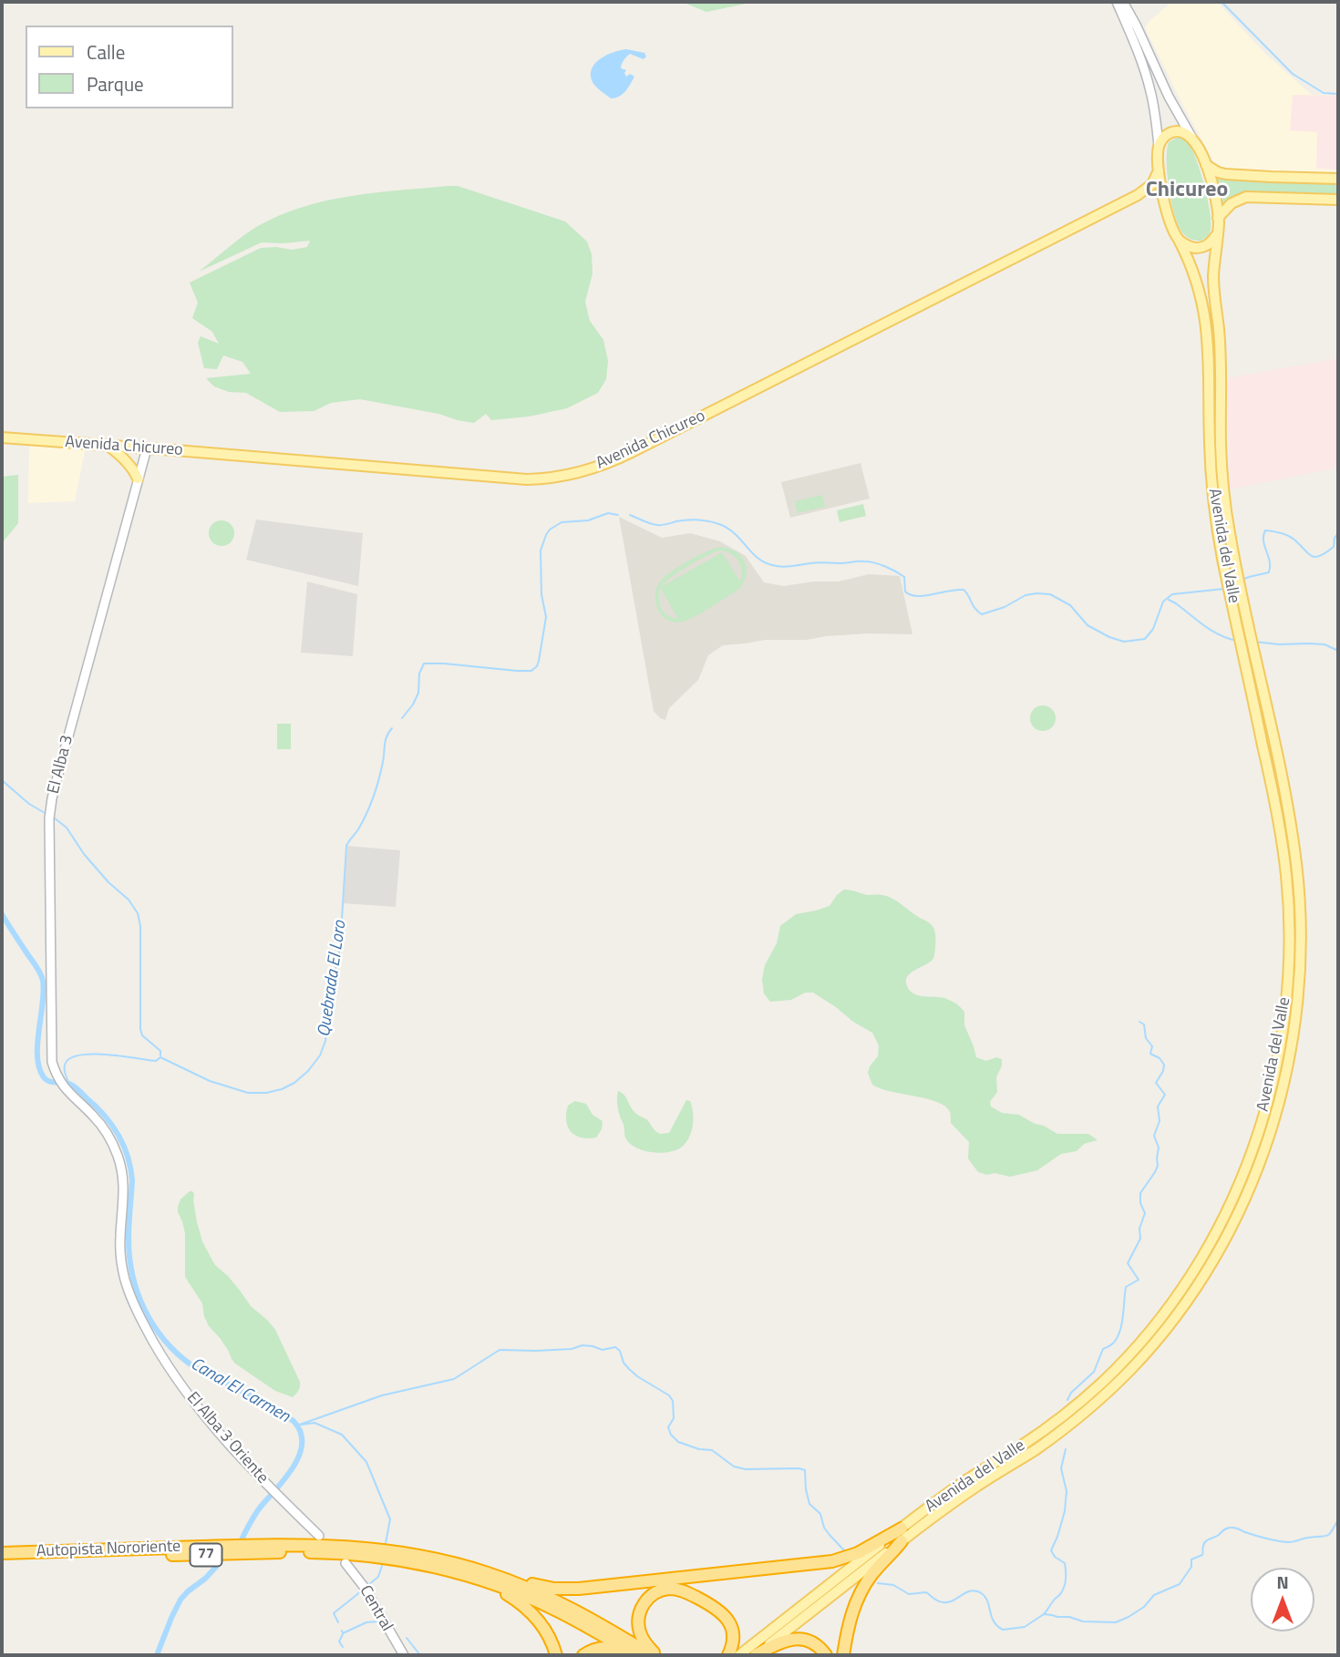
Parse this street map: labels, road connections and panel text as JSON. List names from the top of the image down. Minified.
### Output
{"streets":{"highway":["Autopista Nororiente","77"],"main road":["Avenida Chicureo","Avenida del Valle"],"street":["El Alba 3","El Alba 3 Oriente","Central"]},"crossings":[["Avenida Chicureo","Avenida del Valle"],["El Alba 3","El Alba 3 Oriente"]],"districts":["Chicureo"],"water":["Quebrada El Loro","Canal El Carmen"],"legend":["Calle","Parque"],"north":"top"}
